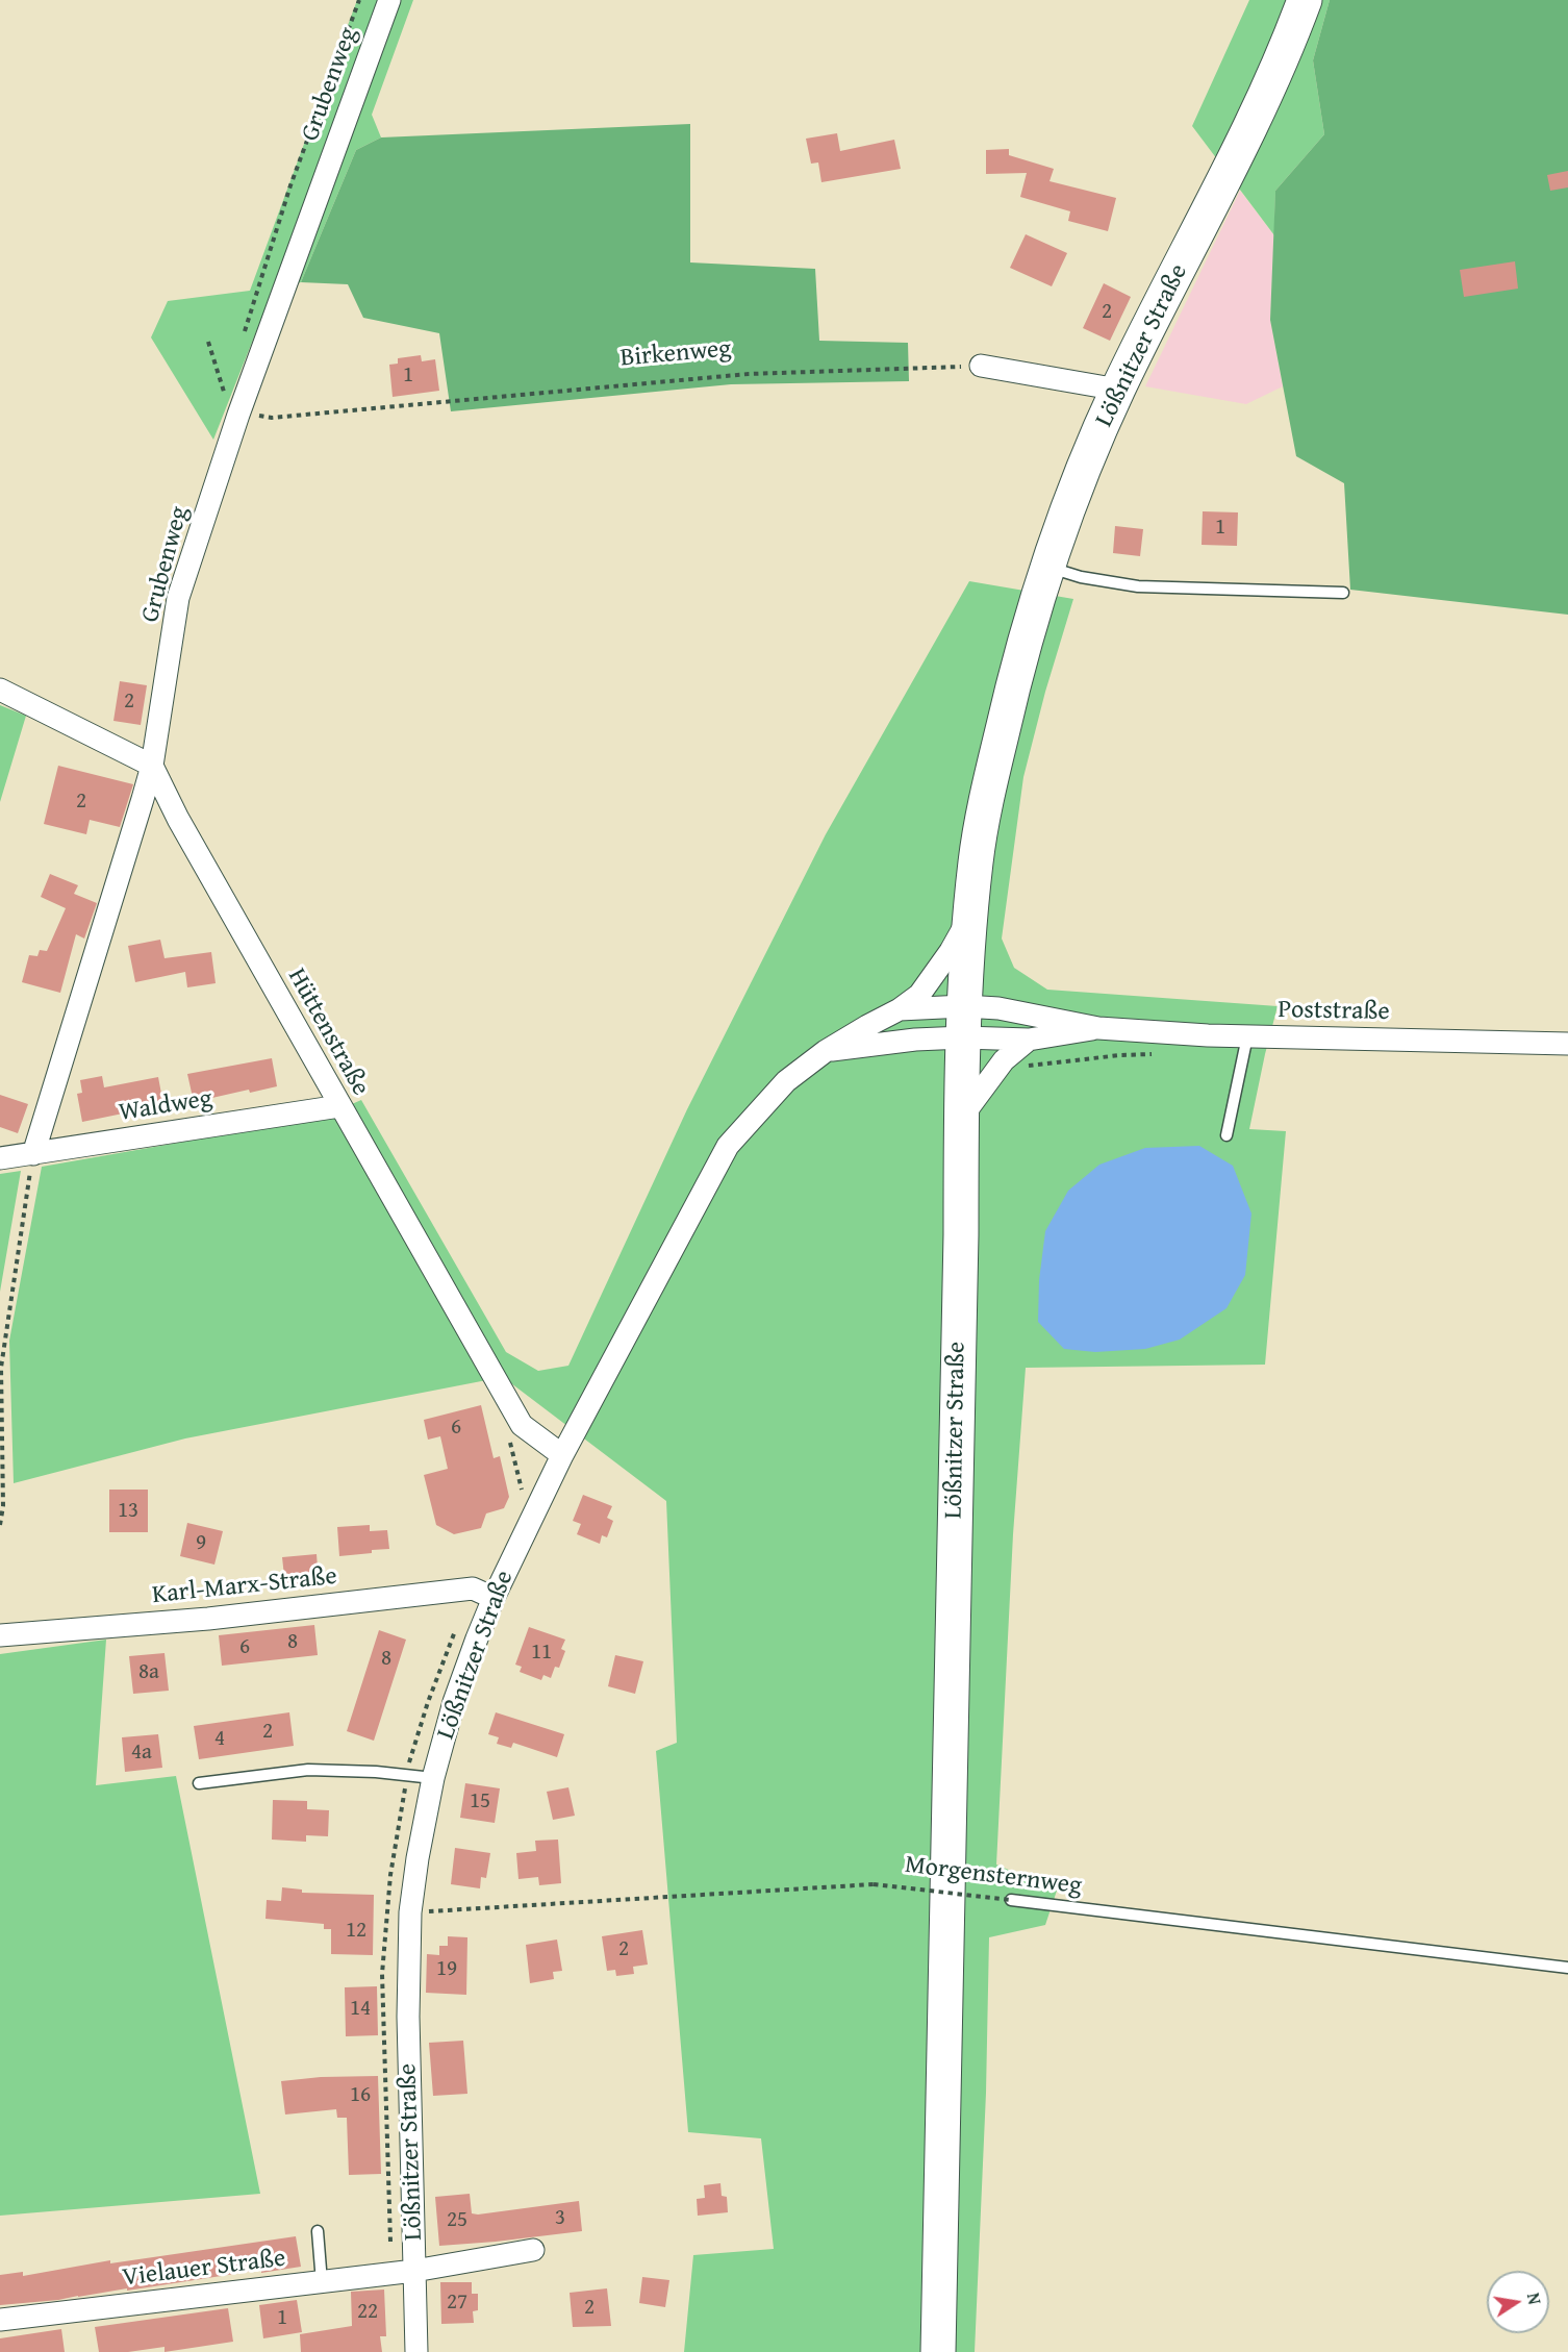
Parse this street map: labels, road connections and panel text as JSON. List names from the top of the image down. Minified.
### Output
{"streets":{"main road":["Lößnitzer Straße"],"street":["Grubenweg","Poststraße","Hüttenstraße","Waldweg","Karl-Marx-Straße","Vielauer Straße"],"lane":["Morgensternweg"],"path":["Birkenweg"]},"crossings":[["Grubenweg","Birkenweg"],["Grubenweg","Hüttenstraße"],["Grubenweg","Waldweg"],["Lößnitzer Straße","Poststraße"],["Lößnitzer Straße","Hüttenstraße"],["Lößnitzer Straße","Karl-Marx-Straße"],["Lößnitzer Straße","Morgensternweg"],["Lößnitzer Straße","Vielauer Straße"],["Hüttenstraße","Waldweg"]],"house_numbers":["2","1","1","2","2","6","13","9","8","6","11","8","8a","2","4","4a","15","12","2","19","14","16","3","25","27","2","22","1"],"north":"right"}
